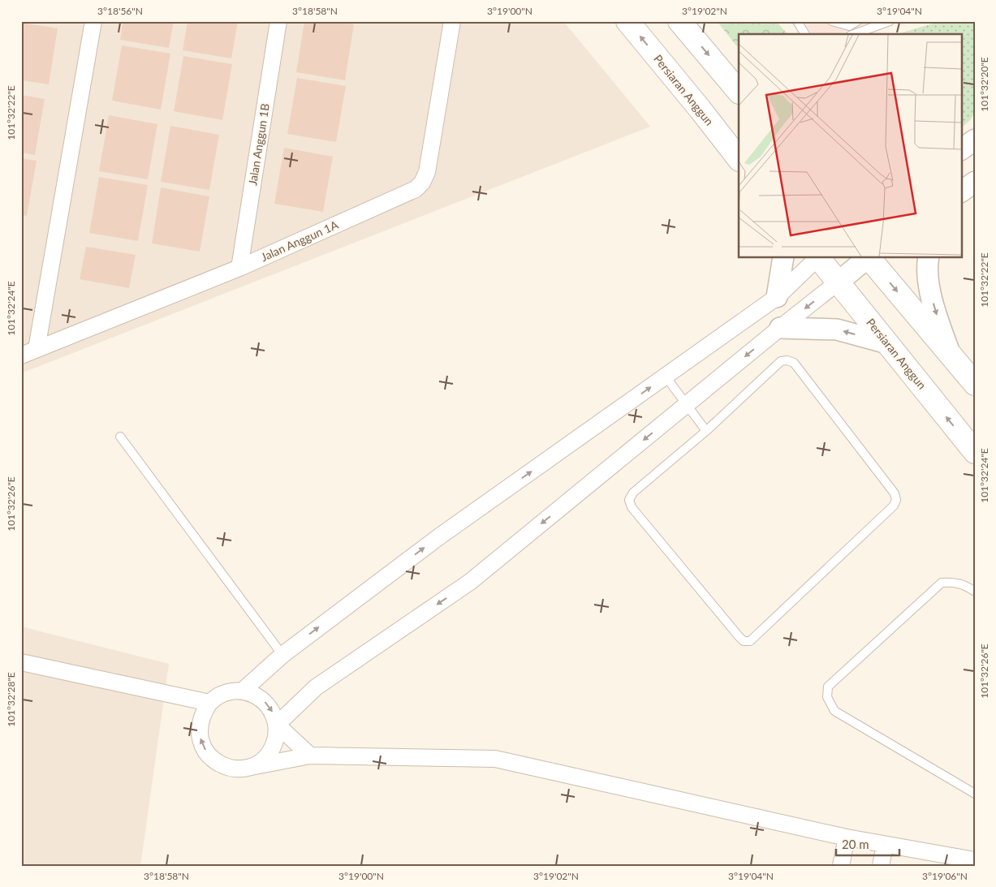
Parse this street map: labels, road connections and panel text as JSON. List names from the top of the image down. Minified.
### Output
{"streets":{"main road":["Persiaran Anggun"],"street":["Jalan Anggun 1B","Jalan Anggun 1A"]},"crossings":[["Jalan Anggun 1B","Jalan Anggun 1A"]],"scale_bar":"20 m","coordinates":["3°18'56\"N","3°18'58\"N","3°19'00\"N","3°19'02\"N","3°19'04\"N","101°32'20\"E","101°32'22\"E","101°32'24\"E","101°32'26\"E","101°32'28\"E","3°19'06\"N"]}
